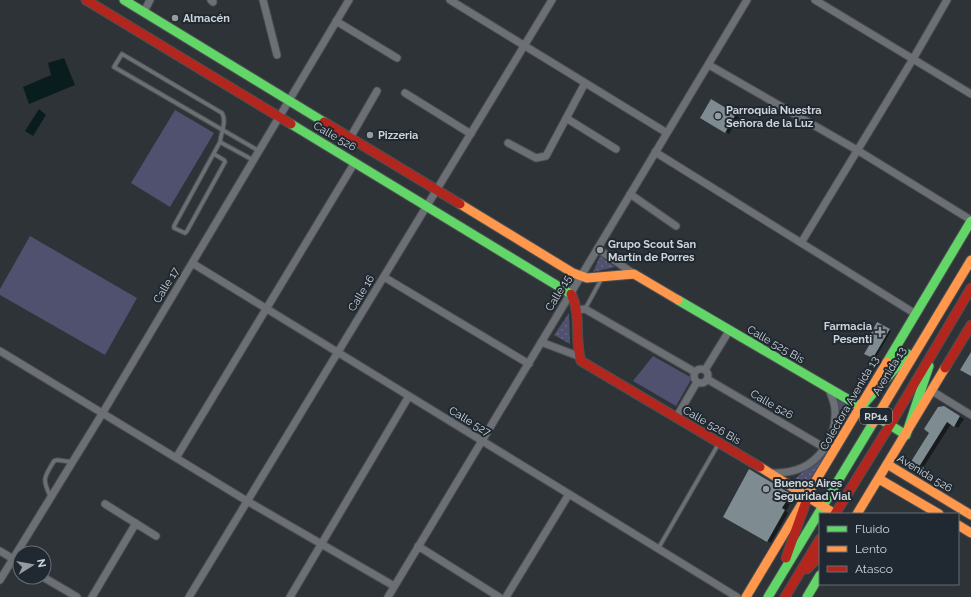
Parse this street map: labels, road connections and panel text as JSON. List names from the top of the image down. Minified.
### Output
{"streets":{"main road":["Calle 526","Calle 525 Bis","Avenida 13","Colectora Avenida 13","RP14","Calle 526 Bis","Avenida 526"],"street":["Calle 17","Calle 16","Calle 15","Calle 527"]},"crossings":[["Calle 526","Calle 17"],["Calle 526","Calle 16"],["Calle 526","Calle 15"],["Calle 17","Calle 527"],["Calle 16","Calle 527"],["Calle 15","Calle 525 Bis"],["Calle 15","Calle 527"],["Calle 15","Calle 526 Bis"],["Calle 525 Bis","Avenida 13"],["Calle 525 Bis","Colectora Avenida 13"],["Calle 525 Bis","RP14"],["Avenida 13","Calle 526 Bis"],["Colectora Avenida 13","Calle 526 Bis"]],"places":{"other":["Almacén","Parroquia Nuestra Señora de la Luz","Pizzeria","Grupo Scout San Martín de Porres","Buenos Aires Seguridad Vial"],"health":["Farmacia Pesenti"]},"legend":["Fluido","Lento","Atasco"],"north":"right"}
